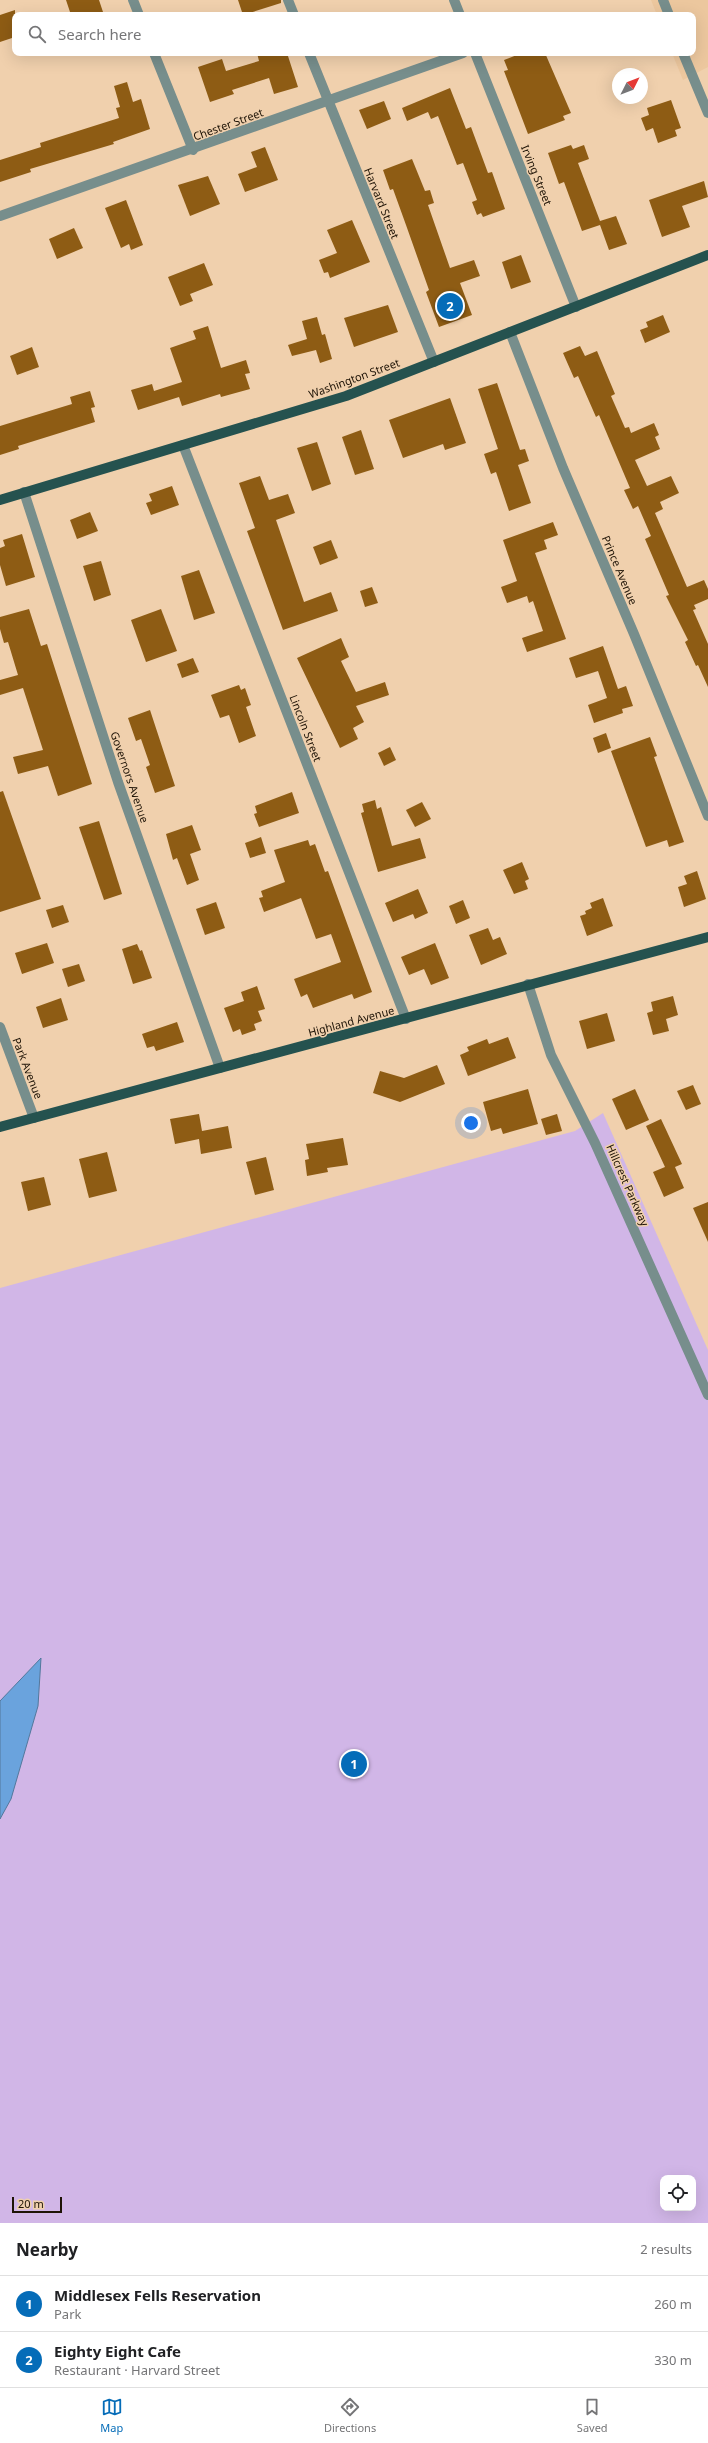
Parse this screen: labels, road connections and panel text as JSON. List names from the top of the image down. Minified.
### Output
{"streets":{"main road":["Washington Street","Highland Avenue"],"street":["Chester Street","Irving Street","Harvard Street","Prince Avenue","Lincoln Street","Governors Avenue","Park Avenue","Hillcrest Parkway"]},"crossings":[["Chester Street","Harvard Street"],["Irving Street","Washington Street"],["Harvard Street","Washington Street"],["Washington Street","Prince Avenue"],["Washington Street","Lincoln Street"],["Washington Street","Governors Avenue"],["Lincoln Street","Highland Avenue"],["Governors Avenue","Highland Avenue"],["Highland Avenue","Park Avenue"],["Highland Avenue","Hillcrest Parkway"]],"scale_bar":"20 m","north":"top right","page":{"search":"Search here","pins":["2","1"],"scale":"20 m","heading":["Nearby","2 results"],"list":[{"mark":"1","name":"Middlesex Fells Reservation","note":"Park","value":"260 m"},{"mark":"2","name":"Eighty Eight Cafe","note":"Restaurant · Harvard Street","value":"330 m"}],"nav":["Map","Directions","Saved"]}}
